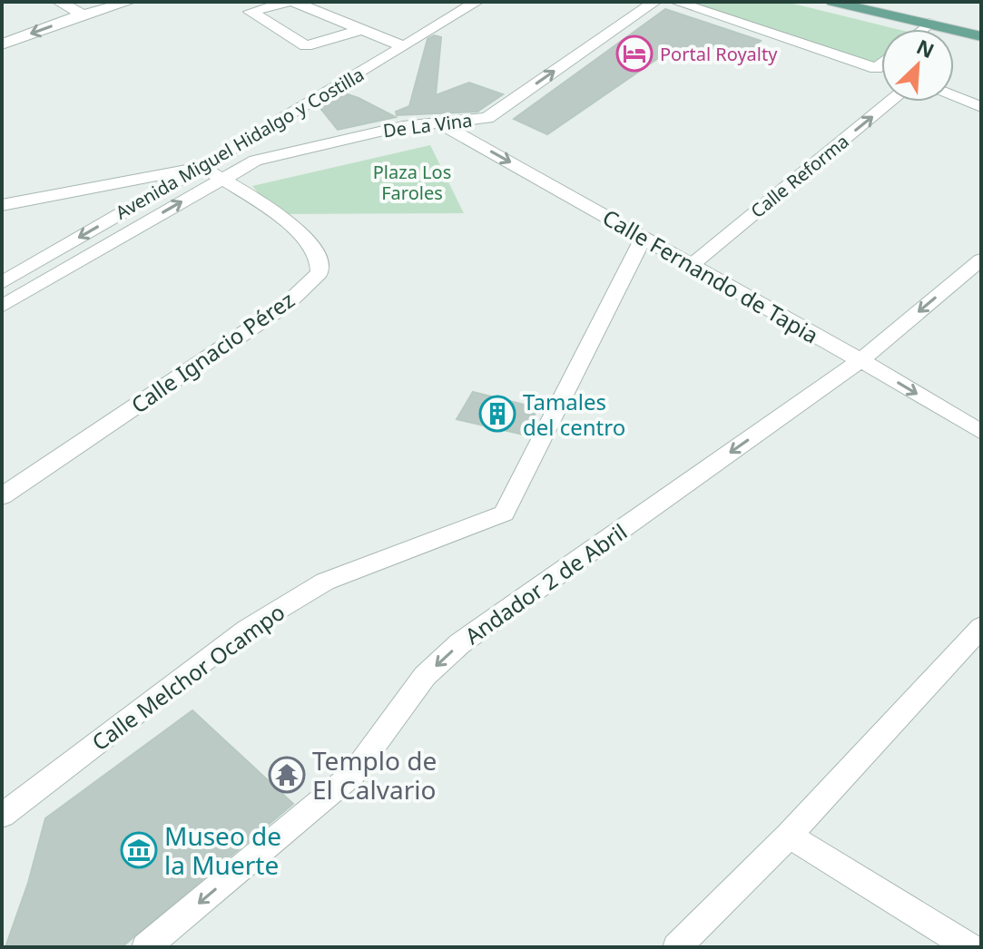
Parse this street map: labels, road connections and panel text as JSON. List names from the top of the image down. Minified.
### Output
{"streets":{"street":["De La Vina","Avenida Miguel Hidalgo y Costilla","Calle Reforma","Calle Fernando de Tapia","Calle Ignacio Pérez","Andador 2 de Abril","Calle Melchor Ocampo"]},"crossings":[["De La Vina","Avenida Miguel Hidalgo y Costilla"],["De La Vina","Calle Fernando de Tapia"],["Avenida Miguel Hidalgo y Costilla","Calle Ignacio Pérez"],["Calle Reforma","Calle Fernando de Tapia"],["Calle Fernando de Tapia","Andador 2 de Abril"],["Calle Fernando de Tapia","Calle Melchor Ocampo"]],"one_way":["De La Vina","Calle Reforma","Calle Fernando de Tapia","Andador 2 de Abril"],"parks":["Plaza Los Faroles"],"places":{"hotel":["Portal Royalty"],"building":["Tamales del centro"],"temple":["Templo de El Calvario"],"museum":["Museo de la Muerte"]},"north":"top right"}
